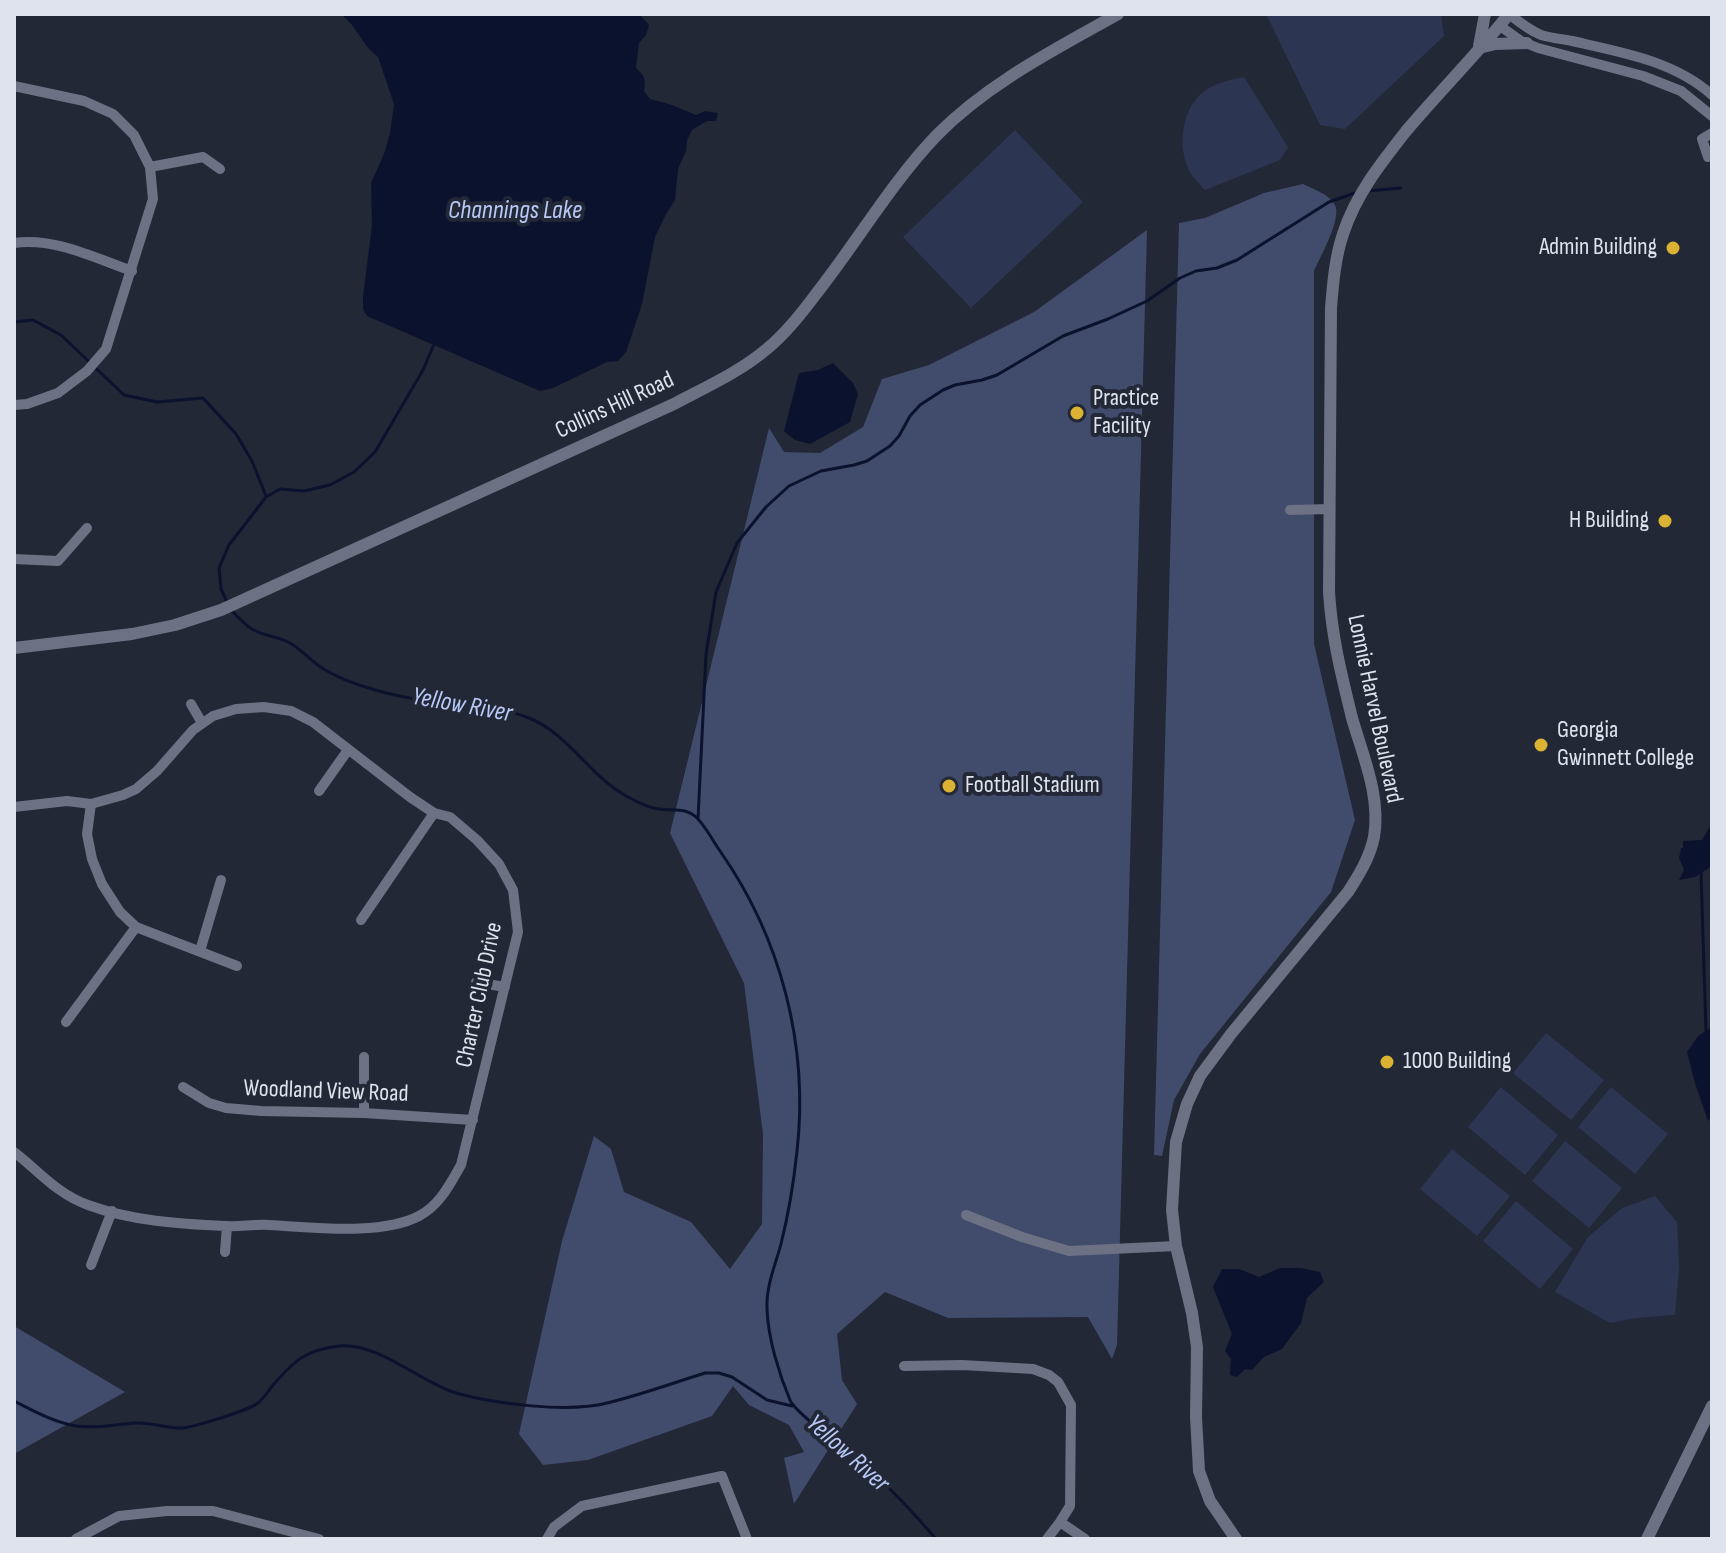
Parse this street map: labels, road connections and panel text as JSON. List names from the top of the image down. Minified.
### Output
{"streets":{"street":["Collins Hill Road","Lonnie Harvel Boulevard","Charter Club Drive","Woodland View Road"]},"crossings":[["Charter Club Drive","Woodland View Road"]],"water":["Channings Lake","Yellow River"],"places":["Admin Building","Practice Facility","H Building","Georgia Gwinnett College","Football Stadium","1000 Building"]}
